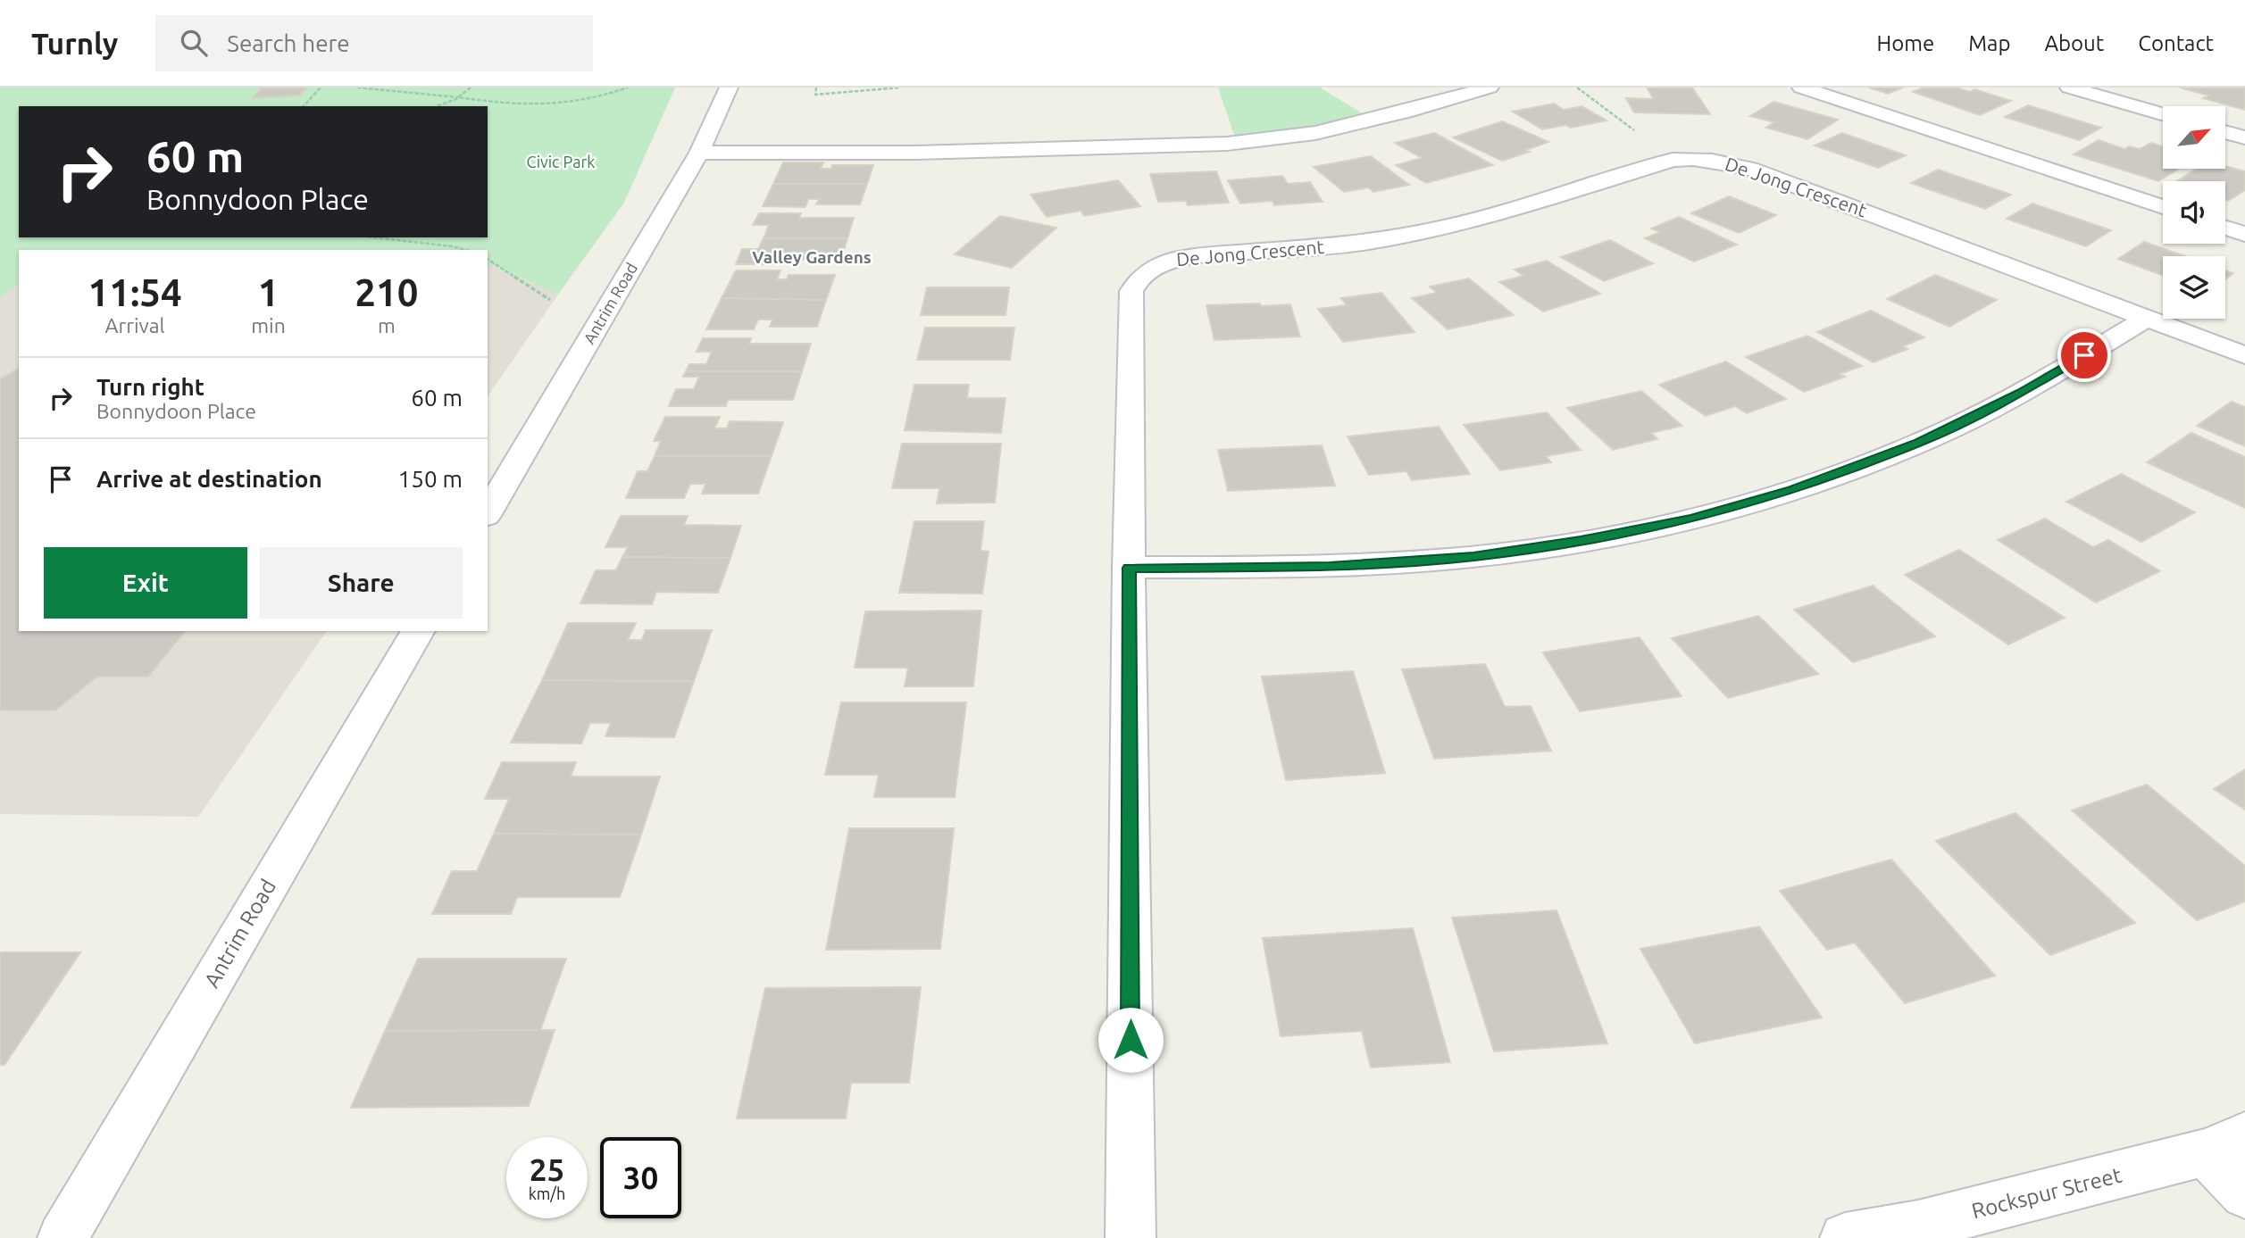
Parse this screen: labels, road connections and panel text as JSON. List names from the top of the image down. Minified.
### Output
{"streets":{"street":["De Jong Crescent","Antrim Road","Rockspur Street"]},"districts":["Valley Gardens"],"parks":["Civic Park"],"north":"top right","page":{"header":"Turnly","search":"Search here","nav":["Home","Map","About","Contact"],"turn":["60 m","Bonnydoon Place"],"eta":["11:54","Arrival","1","min","210","m"],"list":[{"name":"Turn right","note":"Bonnydoon Place","value":"60 m"},{"name":"Arrive at destination","value":"150 m"}],"buttons":["Exit","Share"],"speed":"25 km/h","limit":"30"}}
